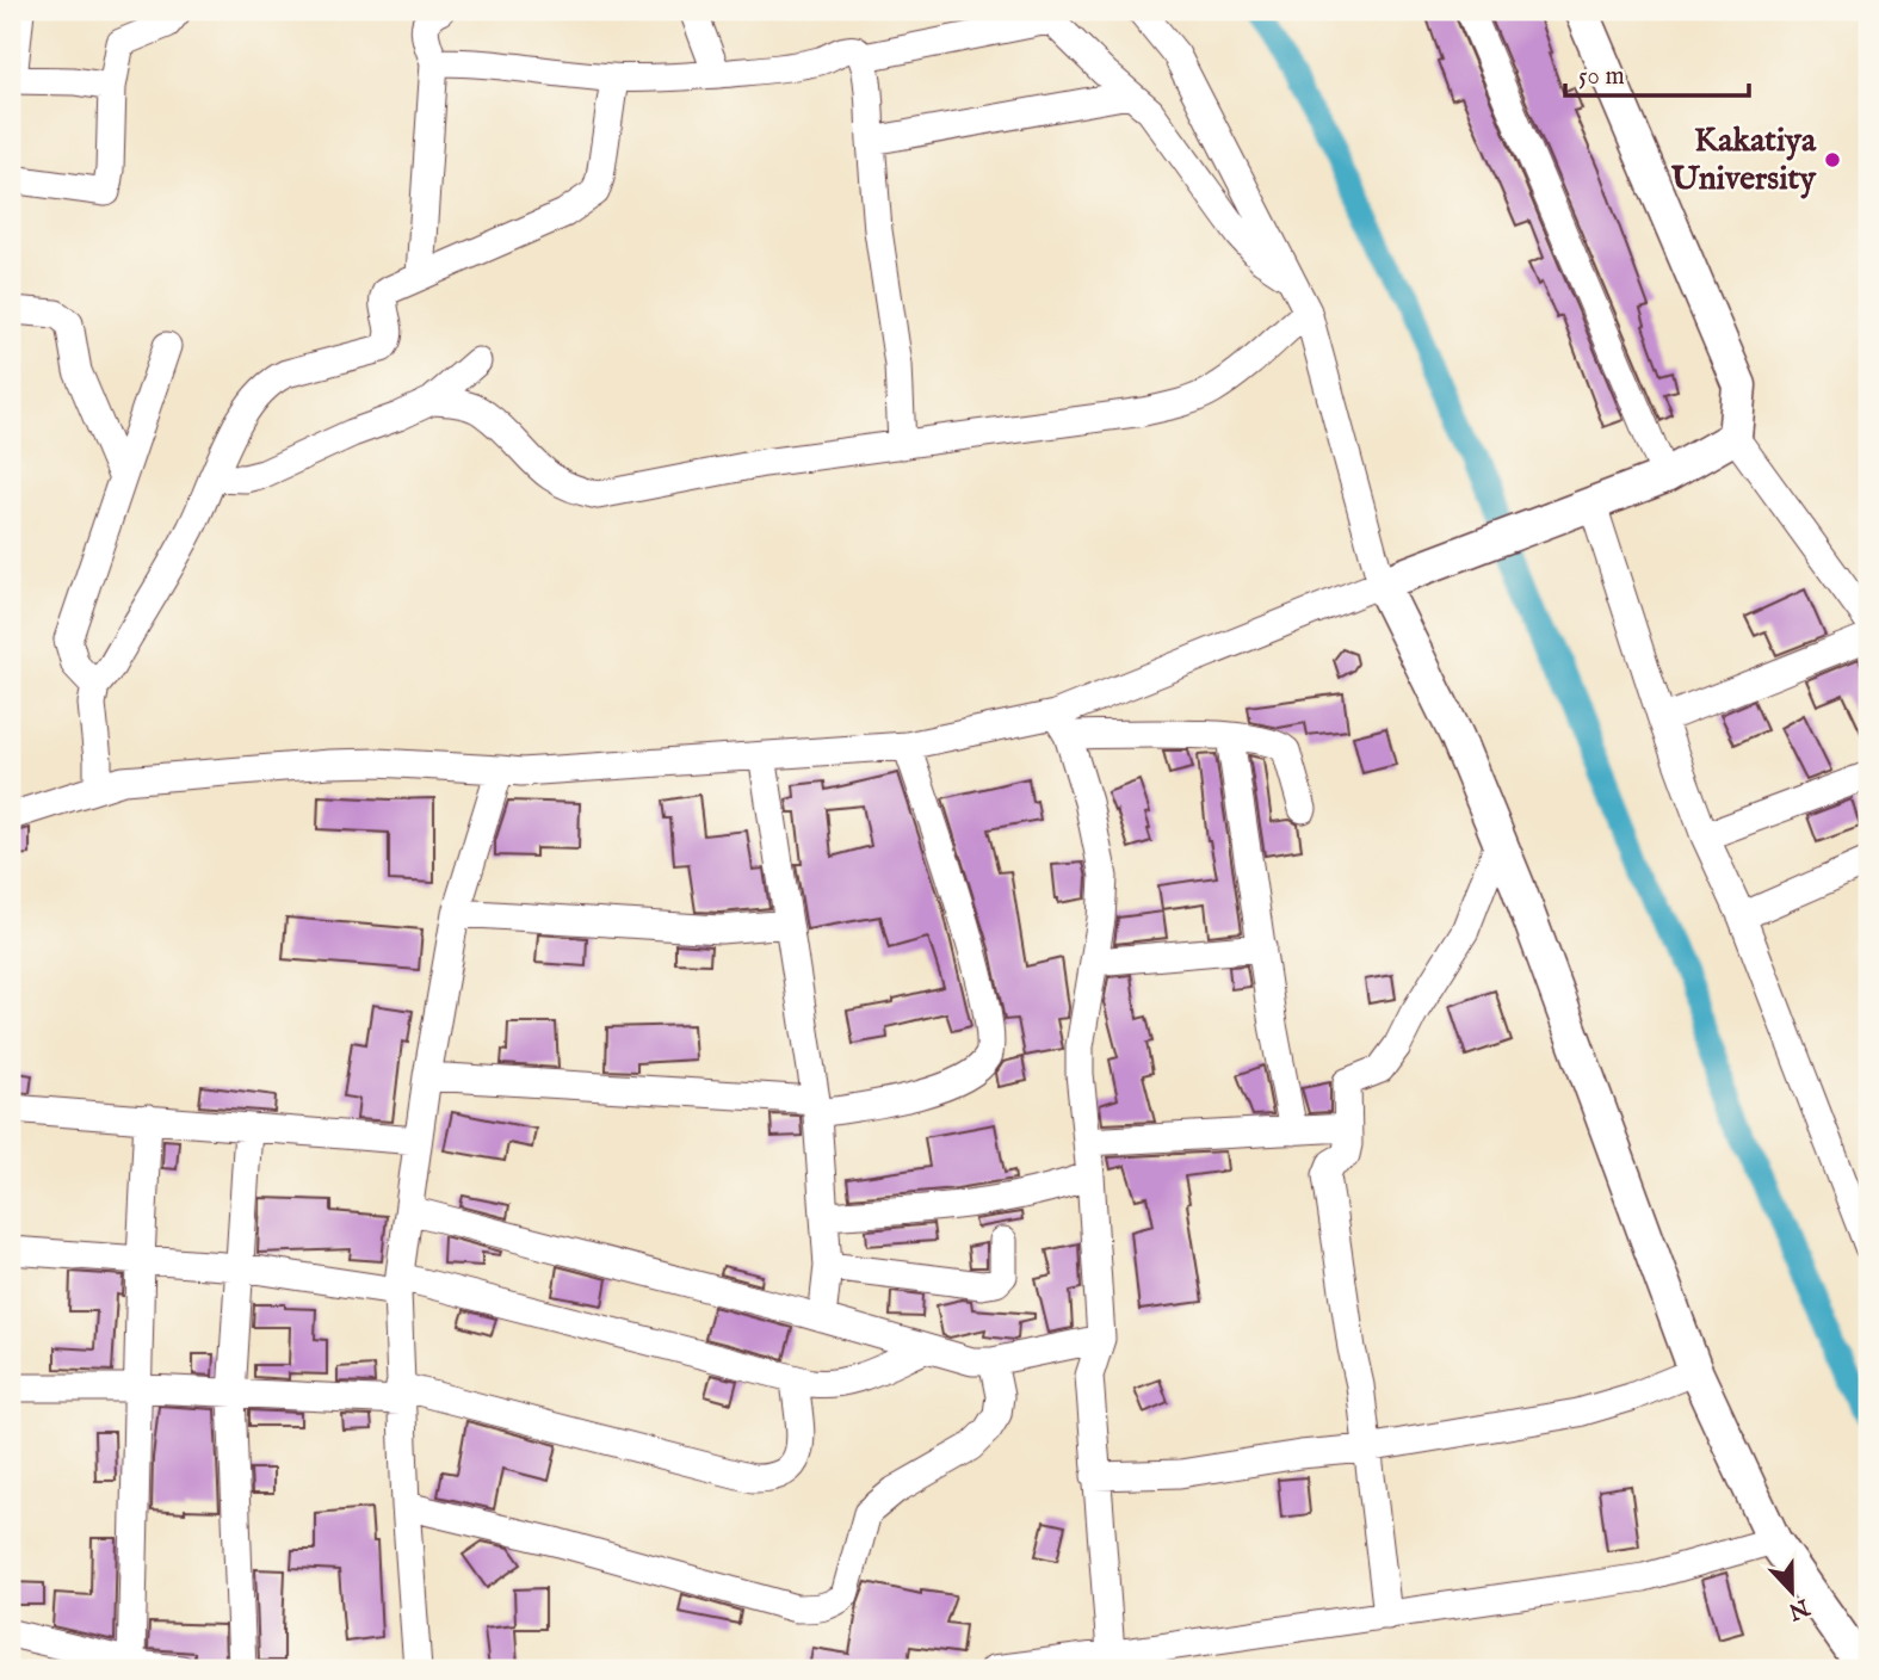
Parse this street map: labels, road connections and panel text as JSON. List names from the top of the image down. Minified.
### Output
{"places":["Kakatiya University"],"scale_bar":"50 m","north":"bottom"}
